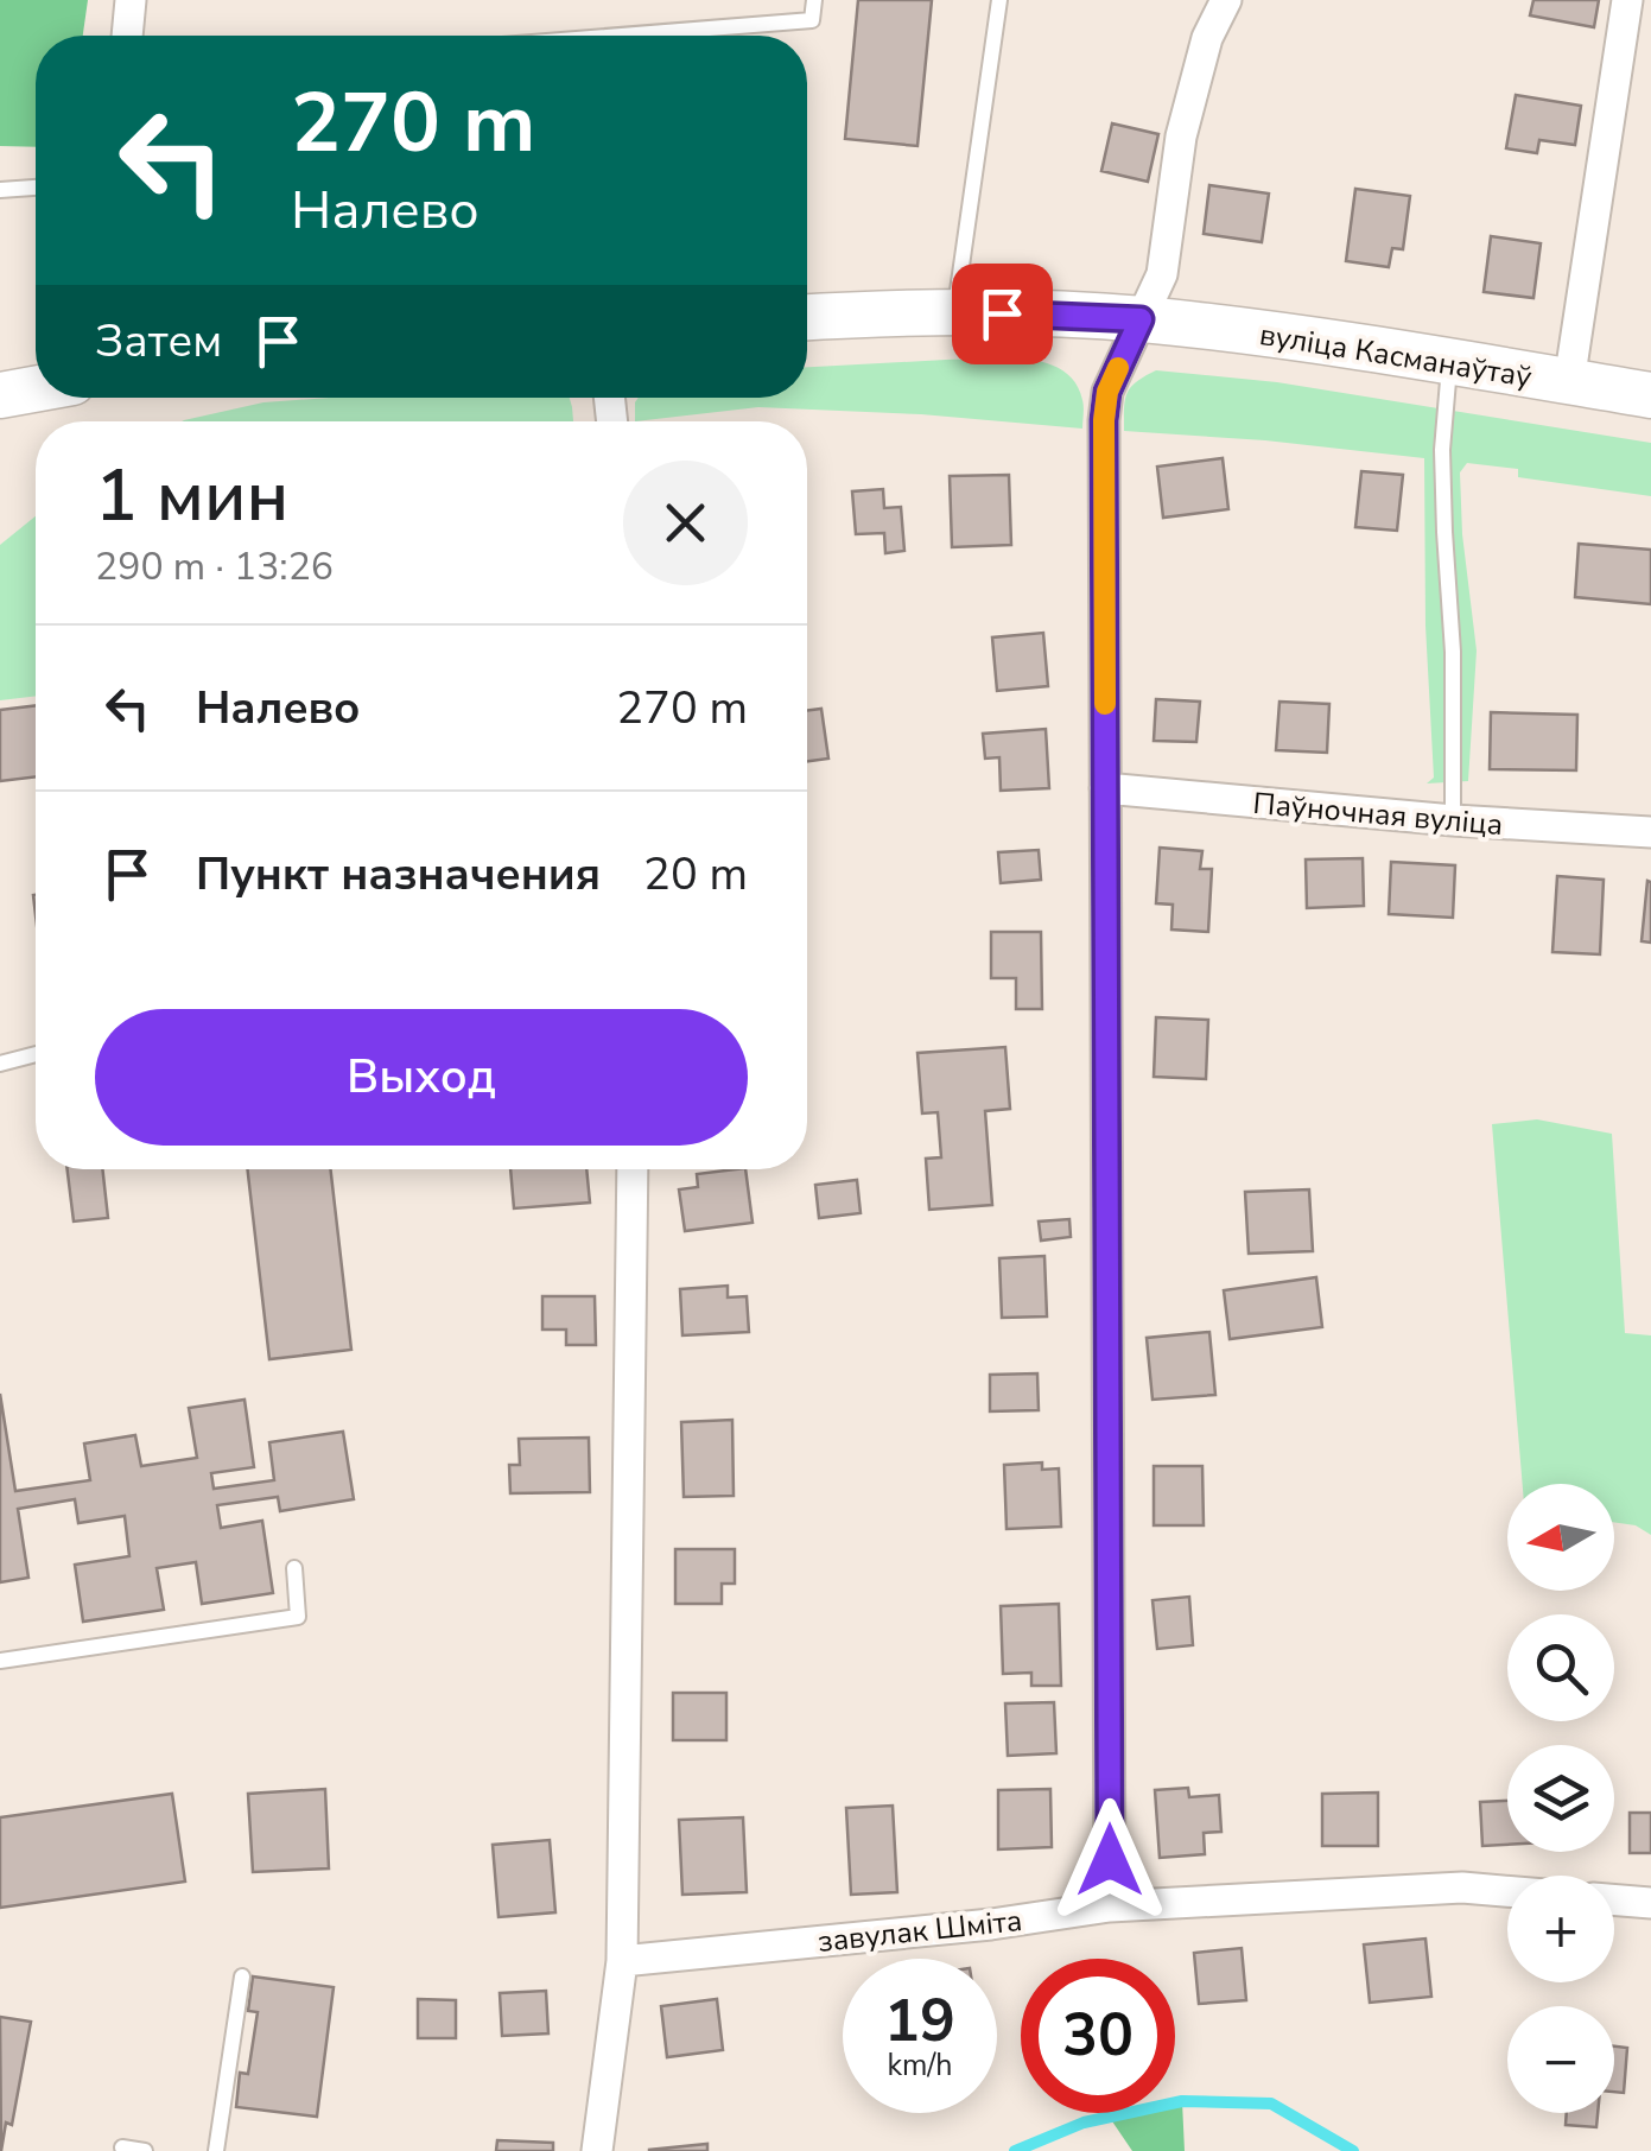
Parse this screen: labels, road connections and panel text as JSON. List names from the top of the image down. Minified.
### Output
{"streets":{"main road":["вуліца Касманаўтаў"],"street":["Паўночная вуліца","завулак Шміта"]},"north":"left","page":{"turn":["270 m","Налево"],"then":"Затем","heading":["1 мин","290 m · 13:26"],"list":[{"name":"Налево","value":"270 m"},{"name":"Пункт назначения","value":"20 m"}],"buttons":"Выход","map_buttons":["+","−"],"speed":"19 km/h","limit":"30"}}
